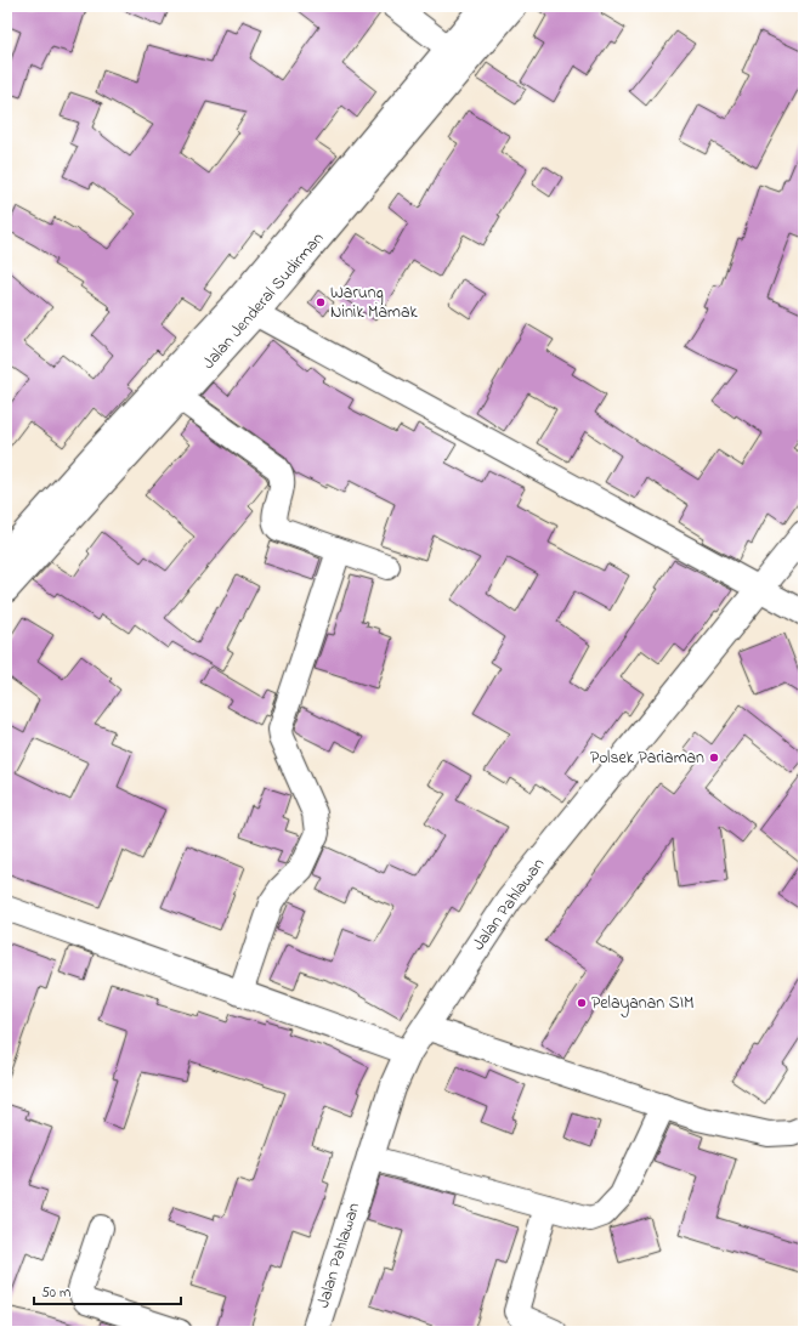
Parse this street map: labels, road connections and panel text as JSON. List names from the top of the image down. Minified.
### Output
{"streets":{"main road":["Jalan Jenderal Sudirman","Jalan Pahlawan"]},"places":["Warung Ninik Mamak","Polsek Pariaman","Pelayanan SIM"],"scale_bar":"50 m"}
